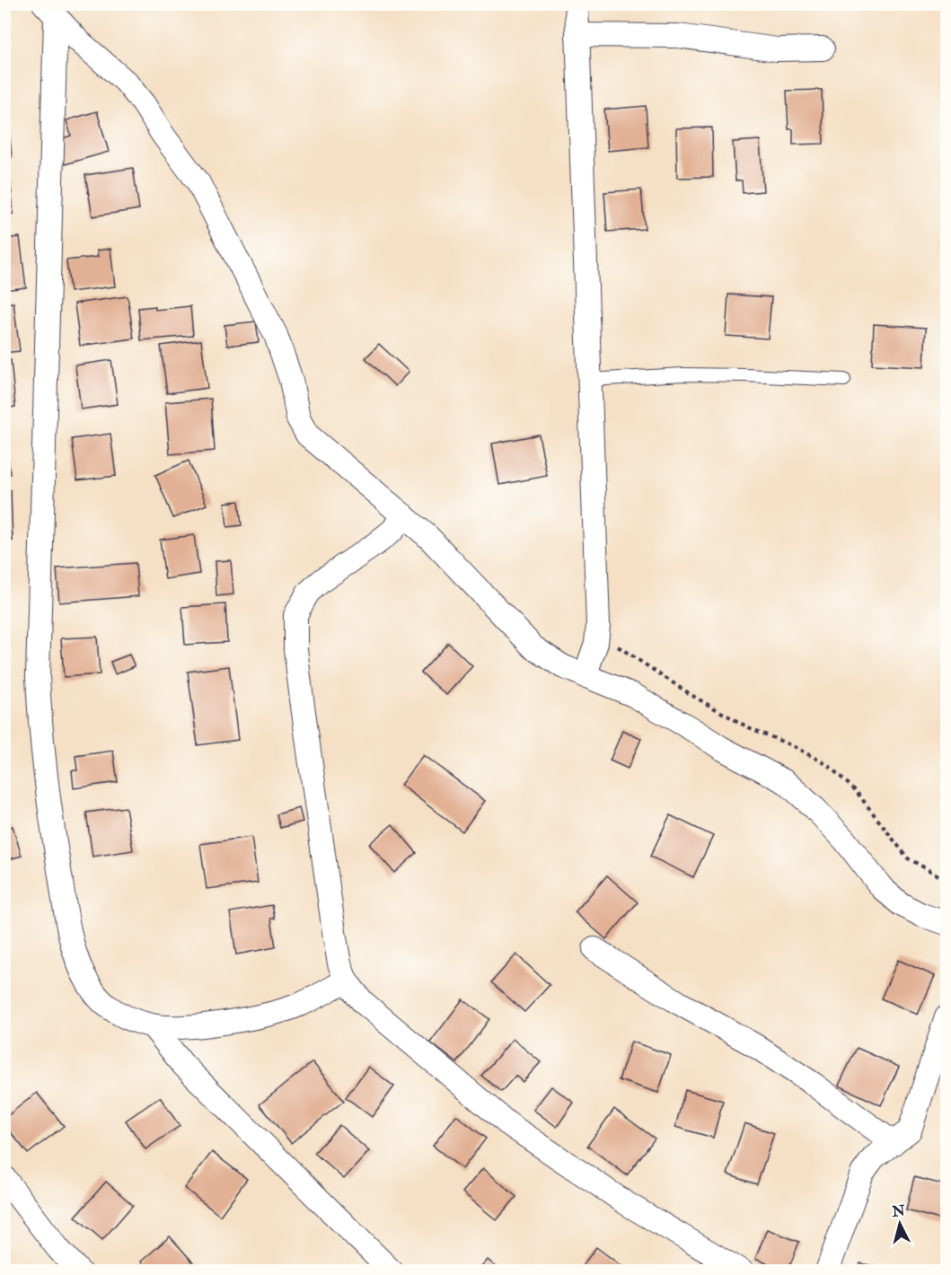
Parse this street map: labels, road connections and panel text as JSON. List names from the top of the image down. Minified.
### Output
{"north":"top"}
